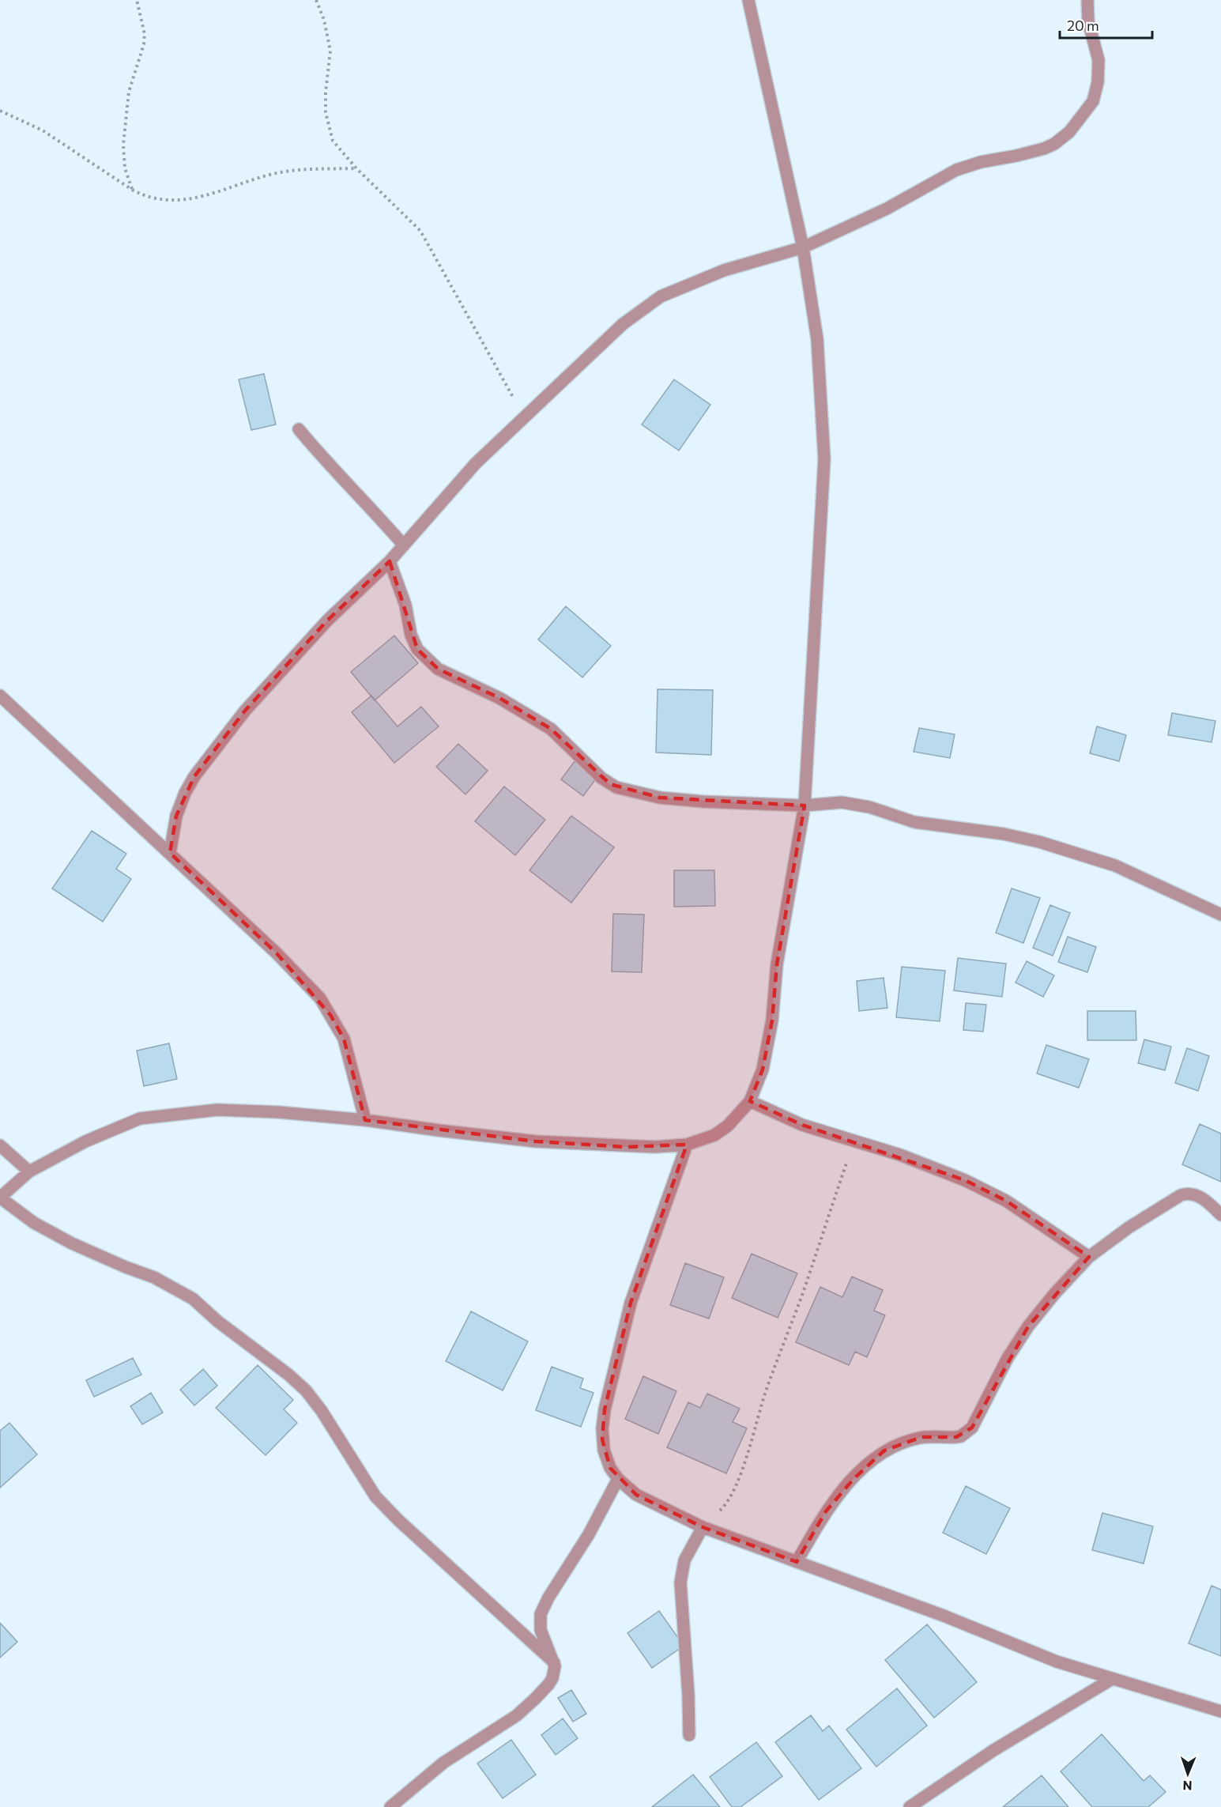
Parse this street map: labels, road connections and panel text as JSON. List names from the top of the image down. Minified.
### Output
{"scale_bar":"20 m","north":"bottom"}
